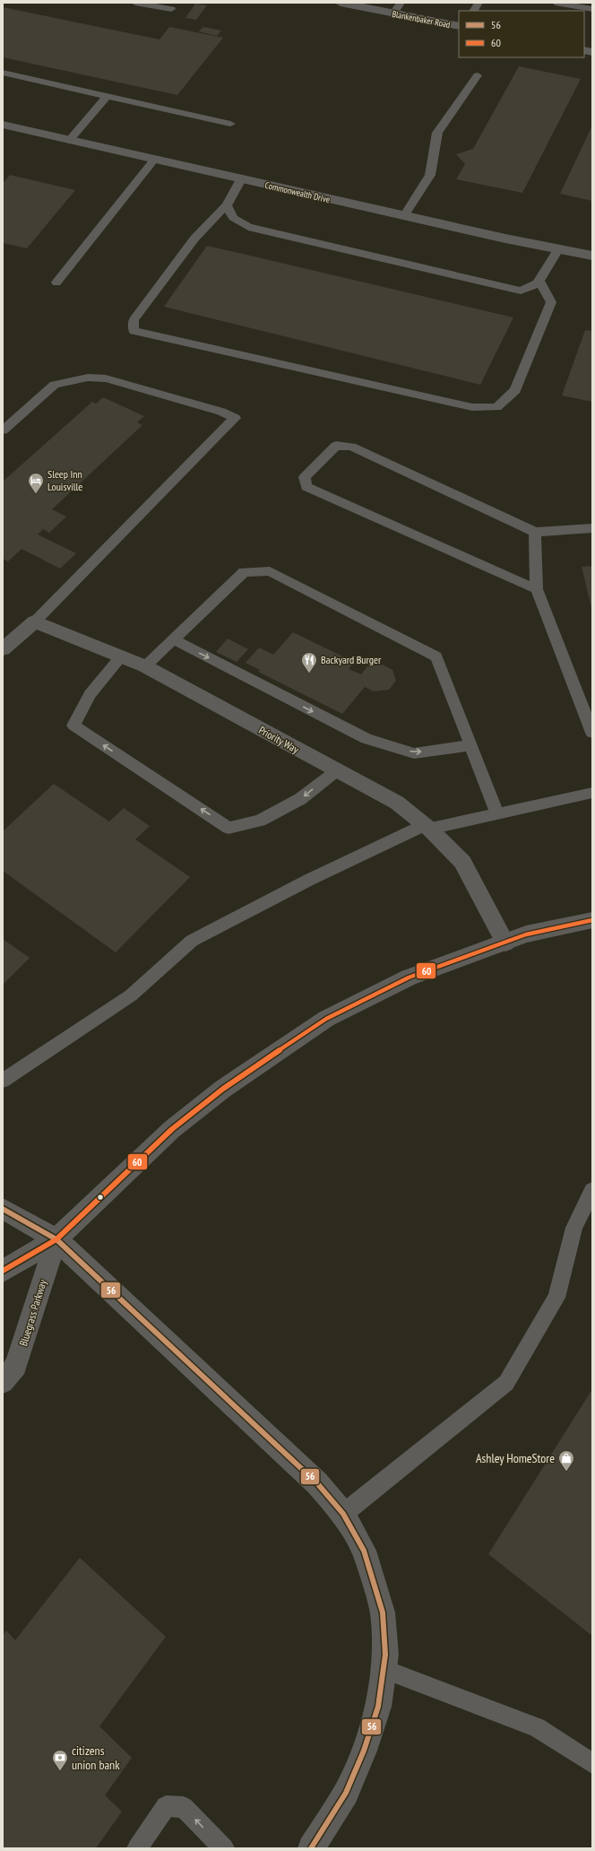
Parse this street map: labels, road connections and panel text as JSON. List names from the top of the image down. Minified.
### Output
{"streets":{"street":["Blankenbaker Road","Commonwealth Drive","Priority Way","Bluegrass Parkway"]},"crossings":[["Priority Way","Bluegrass Parkway"]],"places":{"hotel":["Sleep Inn Louisville"],"restaurant":["Backyard Burger"],"shop":["Ashley HomeStore"],"bank":["citizens union bank"]},"lines":["transit line 60","transit line 56"],"legend":["56","60"]}
